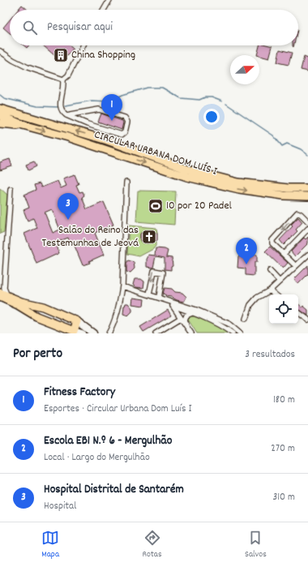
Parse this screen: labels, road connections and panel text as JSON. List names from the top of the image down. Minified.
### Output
{"streets":{"main road":["CIRCULAR URBANA DOM LUÍS I"]},"places":{"building":["China Shopping"],"sports":["10 por 20 Padel"],"church":["Salão do Reino das Testemunhas de Jeová"]},"north":"right","page":{"search":"Pesquisar aqui","pins":["1","3","2"],"heading":["Por perto","3 resultados"],"list":[{"mark":"1","name":"Fitness Factory","note":"Esportes · Circular Urbana Dom Luís I","value":"180 m"},{"mark":"2","name":"Escola EB1 N.º 6 - Mergulhão","note":"Local · Largo do Mergulhão","value":"270 m"},{"mark":"3","name":"Hospital Distrital de Santarém","note":"Hospital","value":"310 m"}],"nav":["Mapa","Rotas","Salvos"]}}
